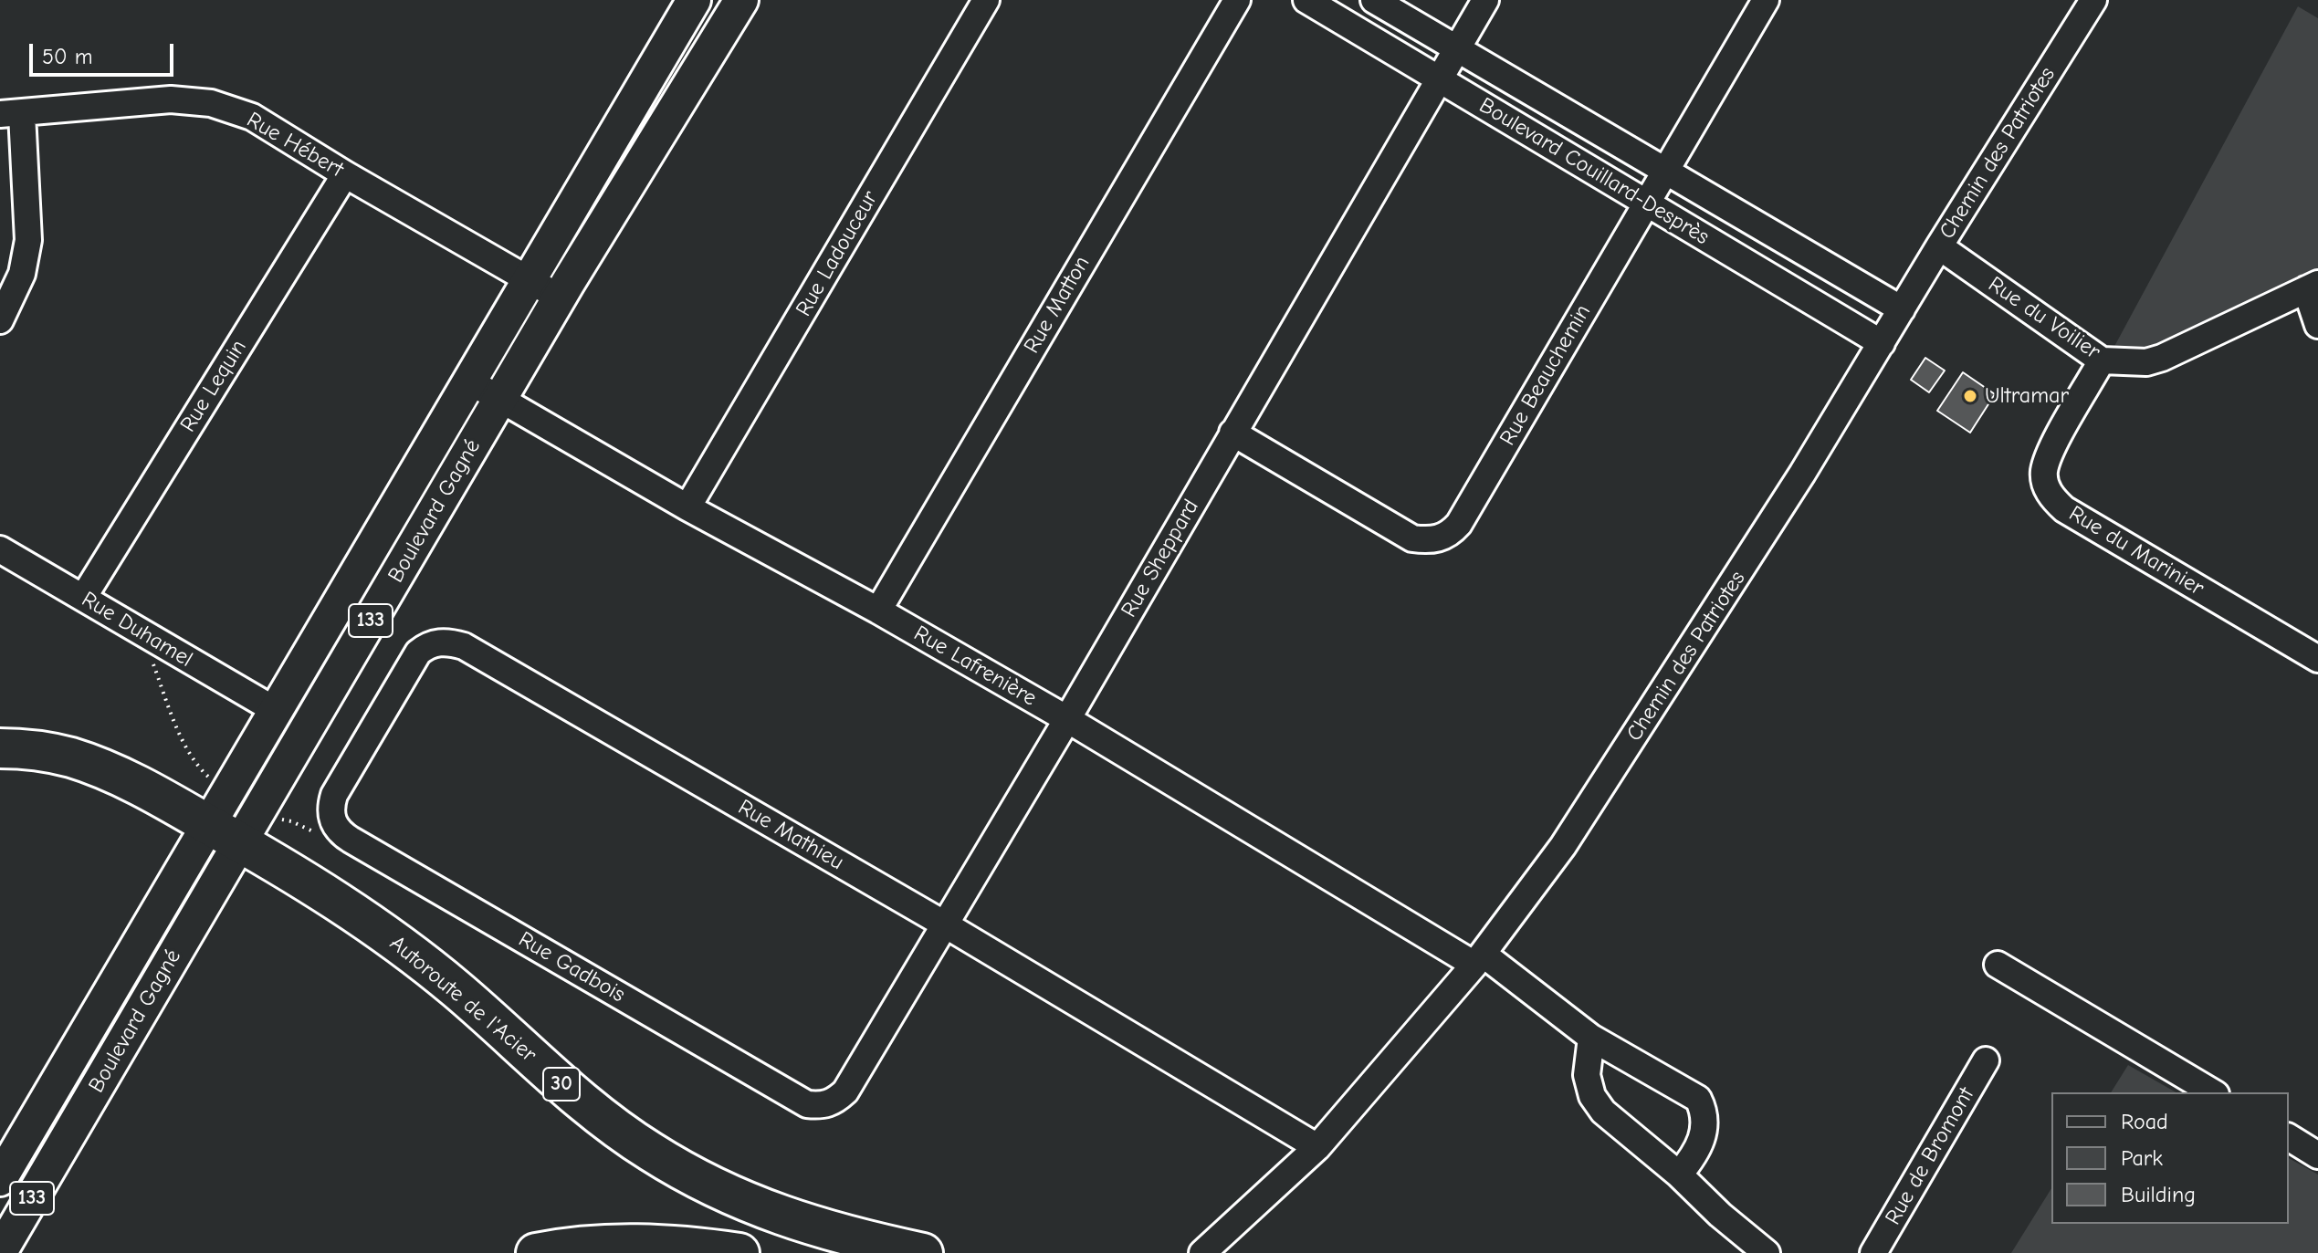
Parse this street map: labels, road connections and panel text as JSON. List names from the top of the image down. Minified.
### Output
{"streets":{"highway":["Autoroute de l'Acier","30"],"main road":["Boulevard Gagné","133"],"street":["Rue Hébert","Chemin des Patriotes","Boulevard Couillard-Desprès","Rue Ladouceur","Rue Matton","Rue du Voilier","Rue Beauchemin","Rue Lequin","Rue du Marinier","Rue Sheppard","Rue Duhamel","Rue Lafrenière","Rue Mathieu","Rue Gadbois","Rue de Bromont"]},"crossings":[["Rue Hébert","Rue Lequin"],["Rue Hébert","Boulevard Gagné"],["Chemin des Patriotes","Boulevard Couillard-Desprès"],["Chemin des Patriotes","Rue du Voilier"],["Chemin des Patriotes","Rue Lafrenière"],["Chemin des Patriotes","Rue Mathieu"],["Boulevard Couillard-Desprès","Rue Beauchemin"],["Boulevard Couillard-Desprès","Rue Sheppard"],["Rue Ladouceur","Rue Lafrenière"],["Rue Matton","Rue Lafrenière"],["Rue du Voilier","Rue du Marinier"],["Rue Beauchemin","Rue Sheppard"],["Rue Lequin","Rue Duhamel"],["Boulevard Gagné","Rue Duhamel"],["Boulevard Gagné","Rue Lafrenière"],["Boulevard Gagné","Autoroute de l'Acier"],["Rue Sheppard","Rue Lafrenière"],["Rue Sheppard","Rue Mathieu"],["Rue Sheppard","Rue Gadbois"],["Rue Mathieu","Rue Gadbois"]],"places":["Ultramar"],"legend":["Road","Park","Building"],"scale_bar":"50 m"}
